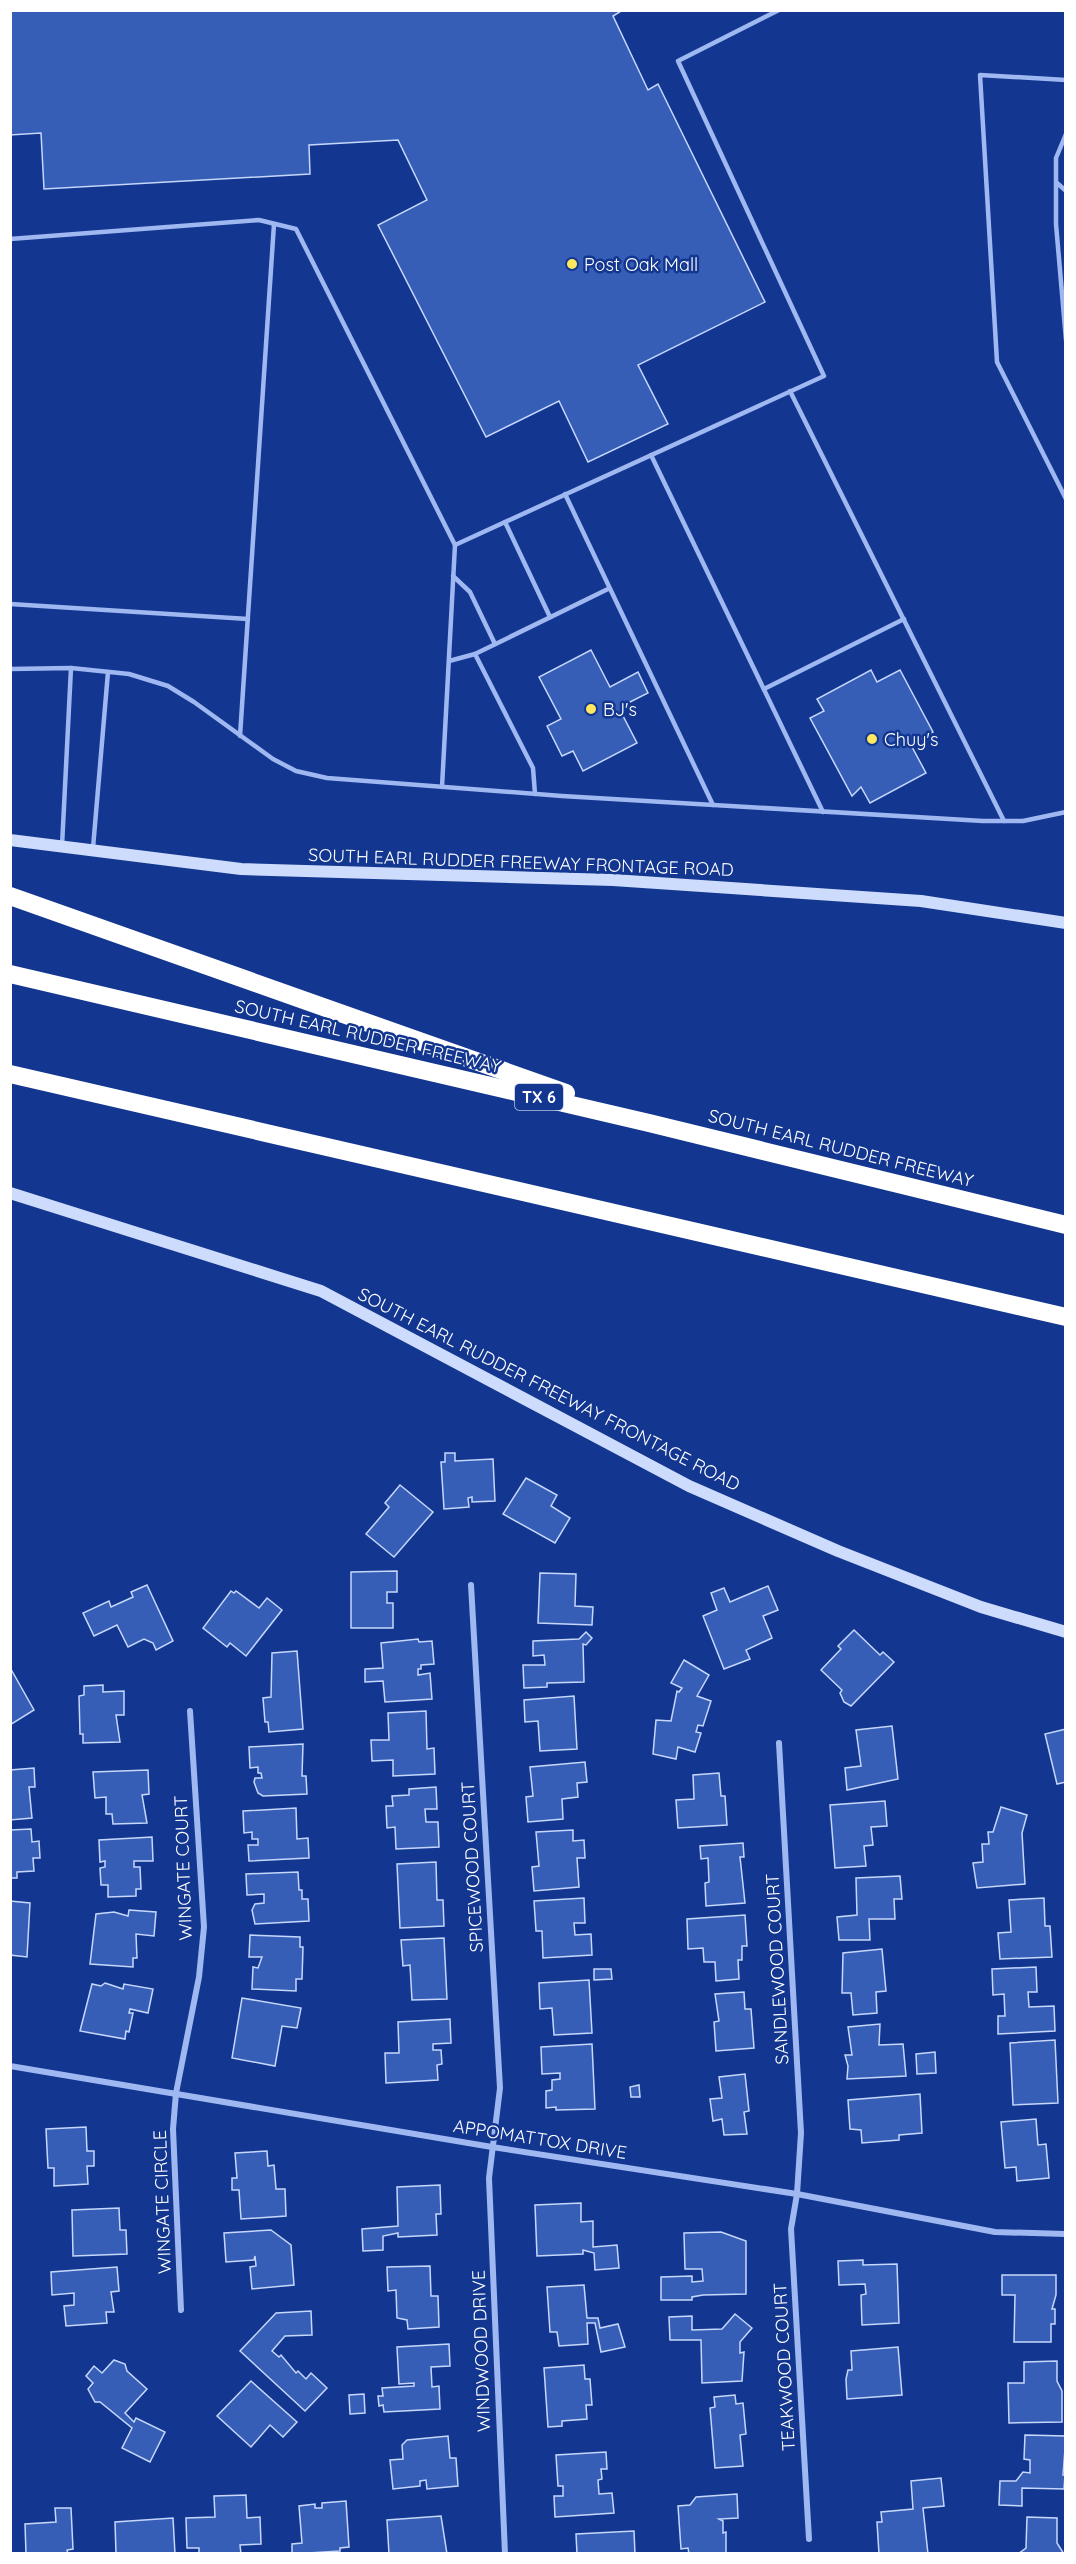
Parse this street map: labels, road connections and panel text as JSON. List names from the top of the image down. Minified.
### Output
{"streets":{"highway":["SOUTH EARL RUDDER FREEWAY","TX 6"],"main road":["SOUTH EARL RUDDER FREEWAY FRONTAGE ROAD"],"street":["SPICEWOOD COURT","WINGATE COURT","SANDLEWOOD COURT","APPOMATTOX DRIVE","WINGATE CIRCLE","WINDWOOD DRIVE","TEAKWOOD COURT"]},"crossings":[["SPICEWOOD COURT","APPOMATTOX DRIVE"],["SPICEWOOD COURT","WINDWOOD DRIVE"],["WINGATE COURT","APPOMATTOX DRIVE"],["WINGATE COURT","WINGATE CIRCLE"],["SANDLEWOOD COURT","APPOMATTOX DRIVE"],["SANDLEWOOD COURT","TEAKWOOD COURT"],["APPOMATTOX DRIVE","WINGATE CIRCLE"],["APPOMATTOX DRIVE","WINDWOOD DRIVE"],["APPOMATTOX DRIVE","TEAKWOOD COURT"]],"places":["Post Oak Mall","BJ's","Chuy's"]}
